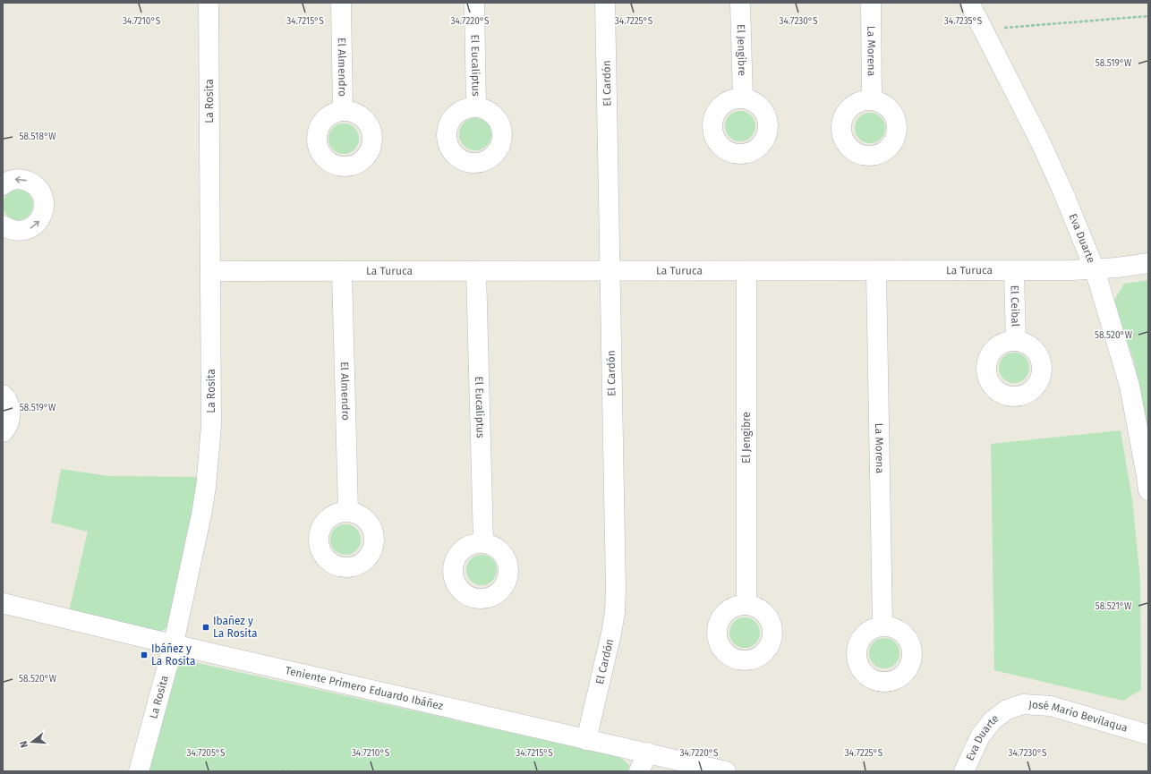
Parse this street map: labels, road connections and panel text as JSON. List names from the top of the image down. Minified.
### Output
{"streets":{"street":["El Jengibre","La Morena","El Eucaliptus","El Almendro","El Cardón","La Rosita","Eva Duarte","La Turuca","El Ceibal","Teniente Primero Eduardo Ibáñez","José Mario Bevilaqua"]},"crossings":[["El Jengibre","La Turuca"],["La Morena","La Turuca"],["El Eucaliptus","La Turuca"],["El Almendro","La Turuca"],["El Cardón","La Turuca"],["El Cardón","Teniente Primero Eduardo Ibáñez"],["La Rosita","La Turuca"],["La Rosita","Teniente Primero Eduardo Ibáñez"],["Eva Duarte","La Turuca"],["Eva Duarte","José Mario Bevilaqua"],["La Turuca","El Ceibal"]],"places":{"transit":["Ibañez y La Rosita","Ibáñez y La Rosita"]},"north":"left","coordinates":["34.7210°S","34.7215°S","34.7220°S","34.7225°S","34.7230°S","34.7235°S","58.519°W","58.518°W","58.520°W","58.521°W","34.7205°S"]}
